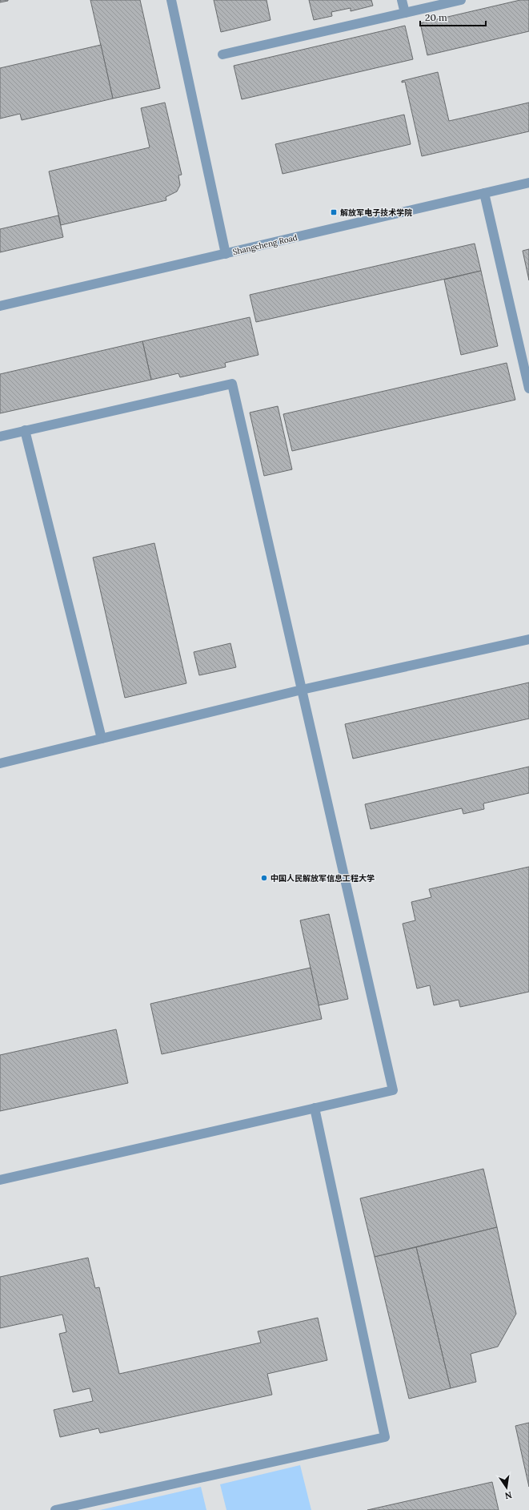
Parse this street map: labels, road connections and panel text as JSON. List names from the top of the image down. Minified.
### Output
{"streets":{"street":["Shangcheng Road"]},"places":{"transit":["解放军电子技术学院"],"other":["中国人民解放军信息工程大学"]},"scale_bar":"20 m","north":"bottom"}
